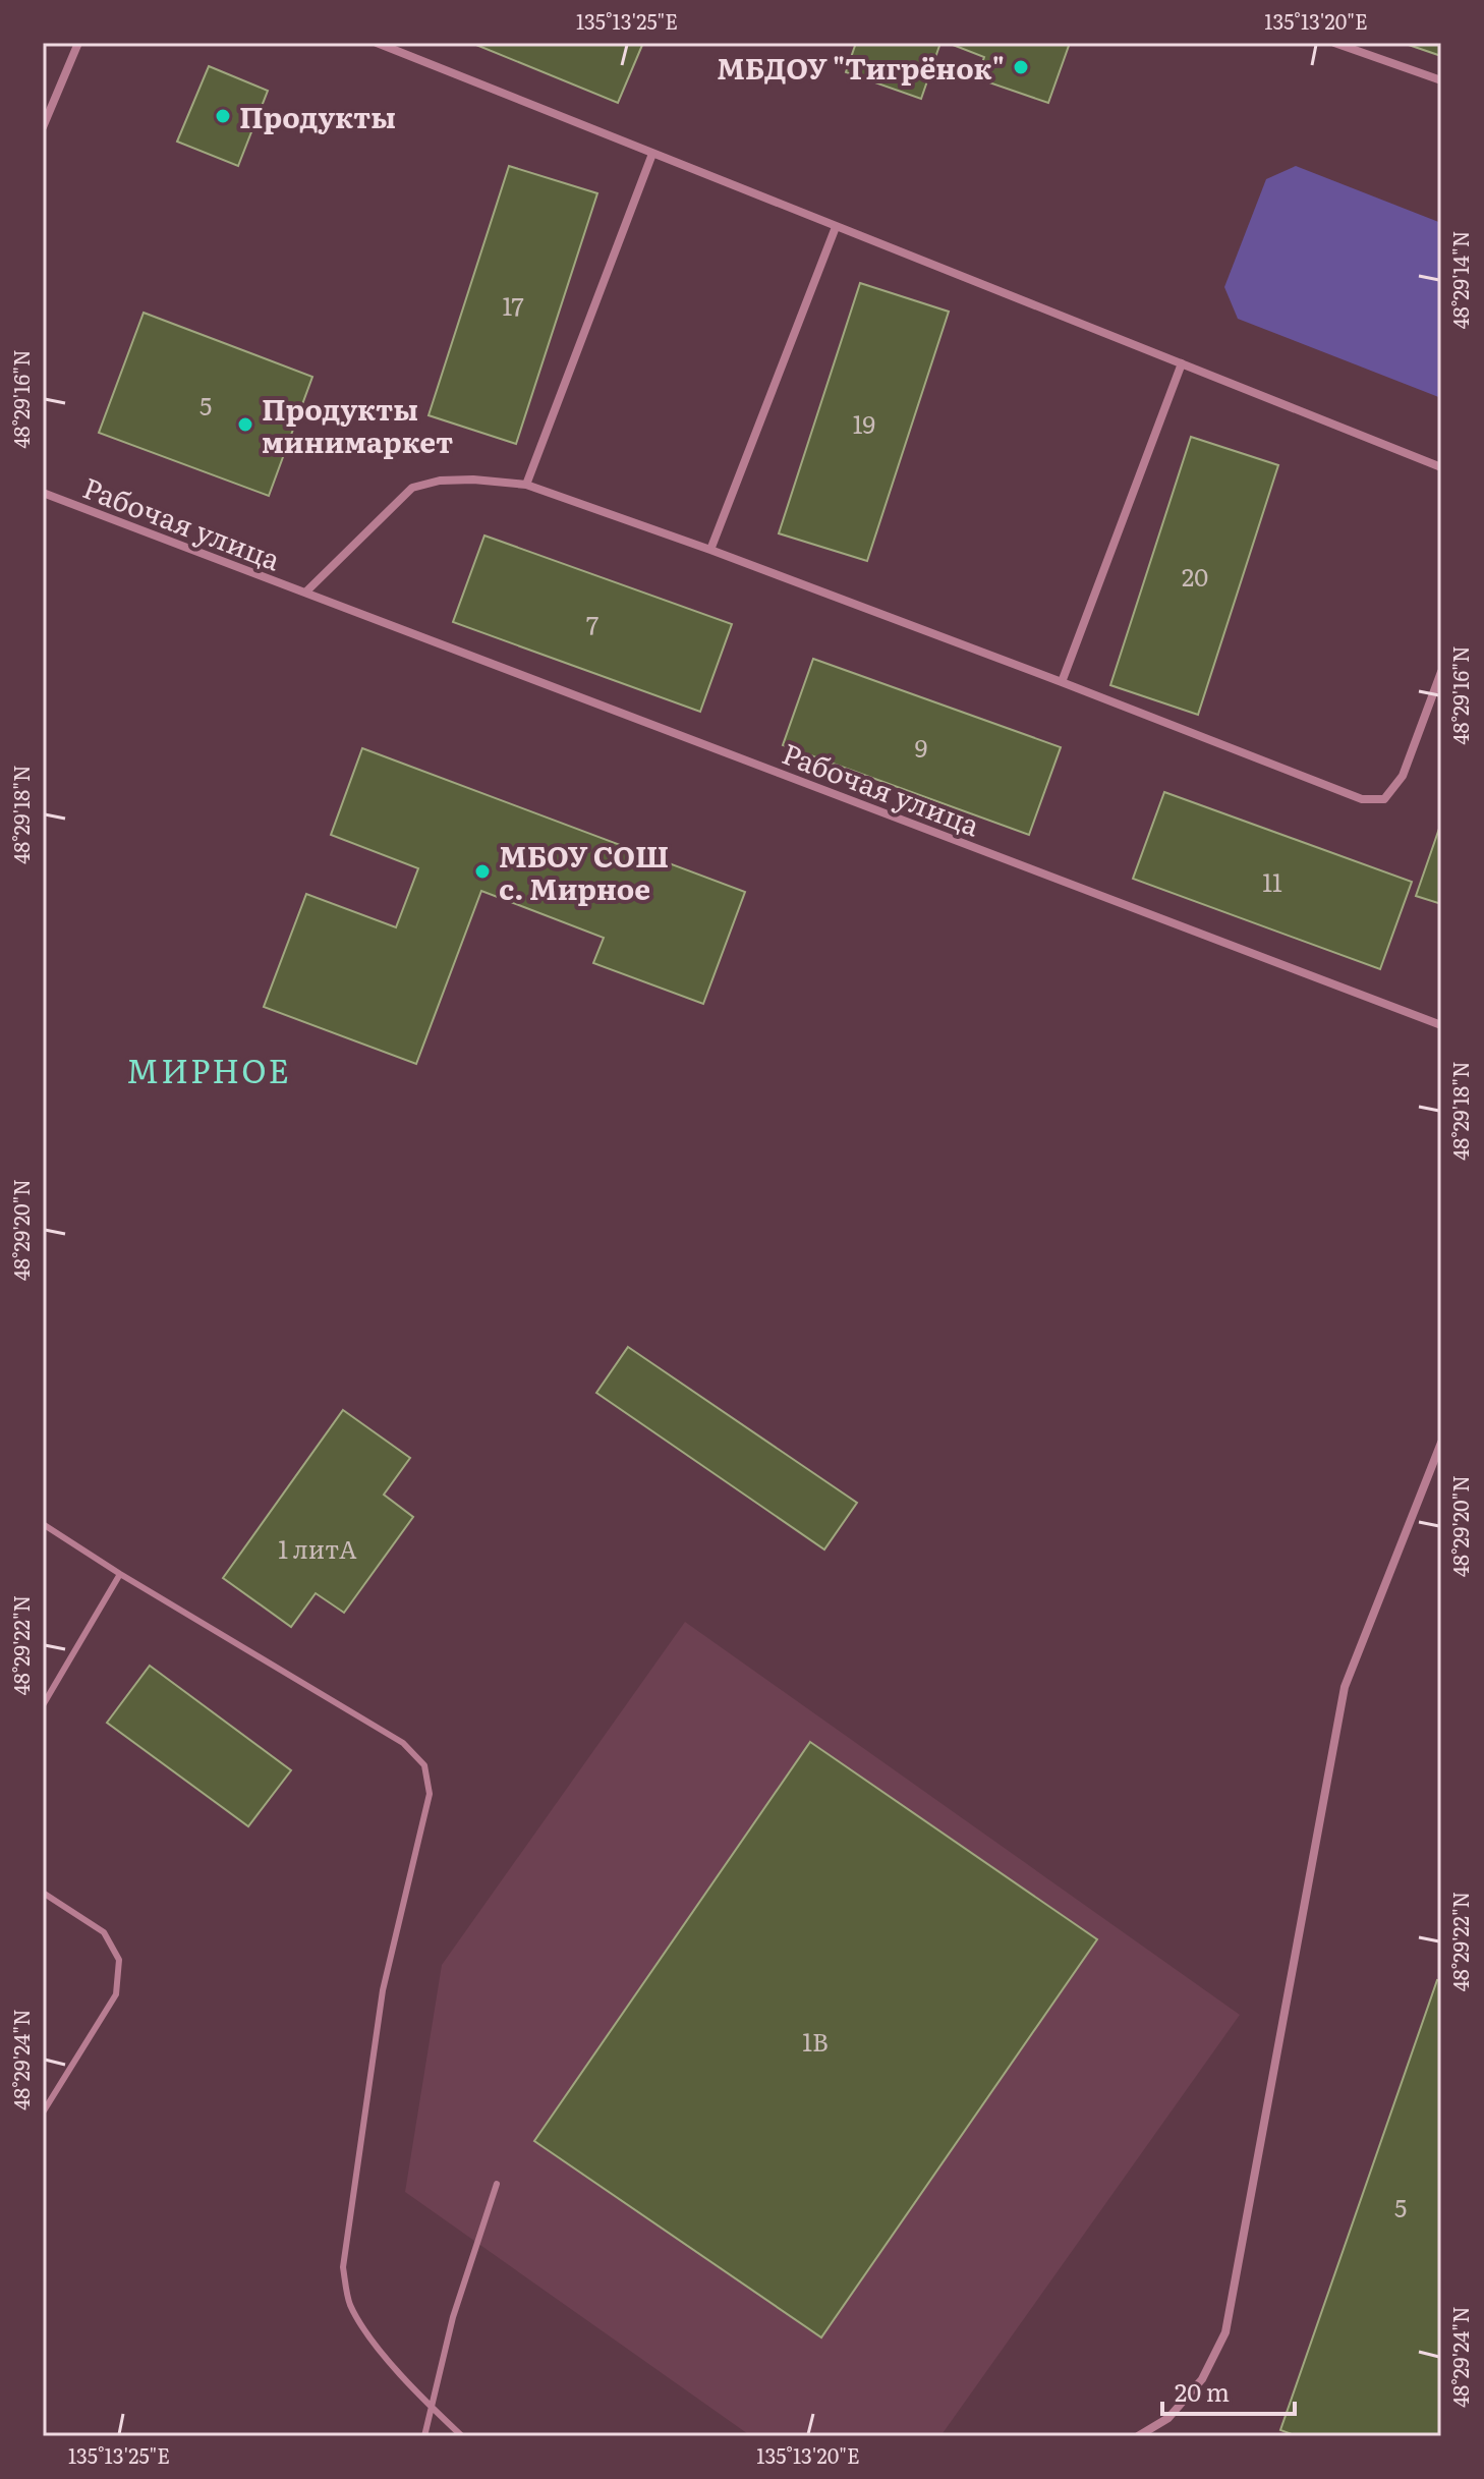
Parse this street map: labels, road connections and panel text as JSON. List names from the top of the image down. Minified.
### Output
{"streets":{"street":["Рабочая улица"]},"districts":["МИРНОЕ"],"places":["МБДОУ \"Тигрёнок\"","Продукты","Продукты минимаркет","МБОУ СОШ с. Мирное"],"house_numbers":["17","5","19","20","7","9","11","1 литА","1В","5"],"scale_bar":"20 m","coordinates":["135°13'25\"E","135°13'20\"E","48°29'14\"N","48°29'16\"N","48°29'18\"N","48°29'20\"N","48°29'22\"N","48°29'24\"N"]}
